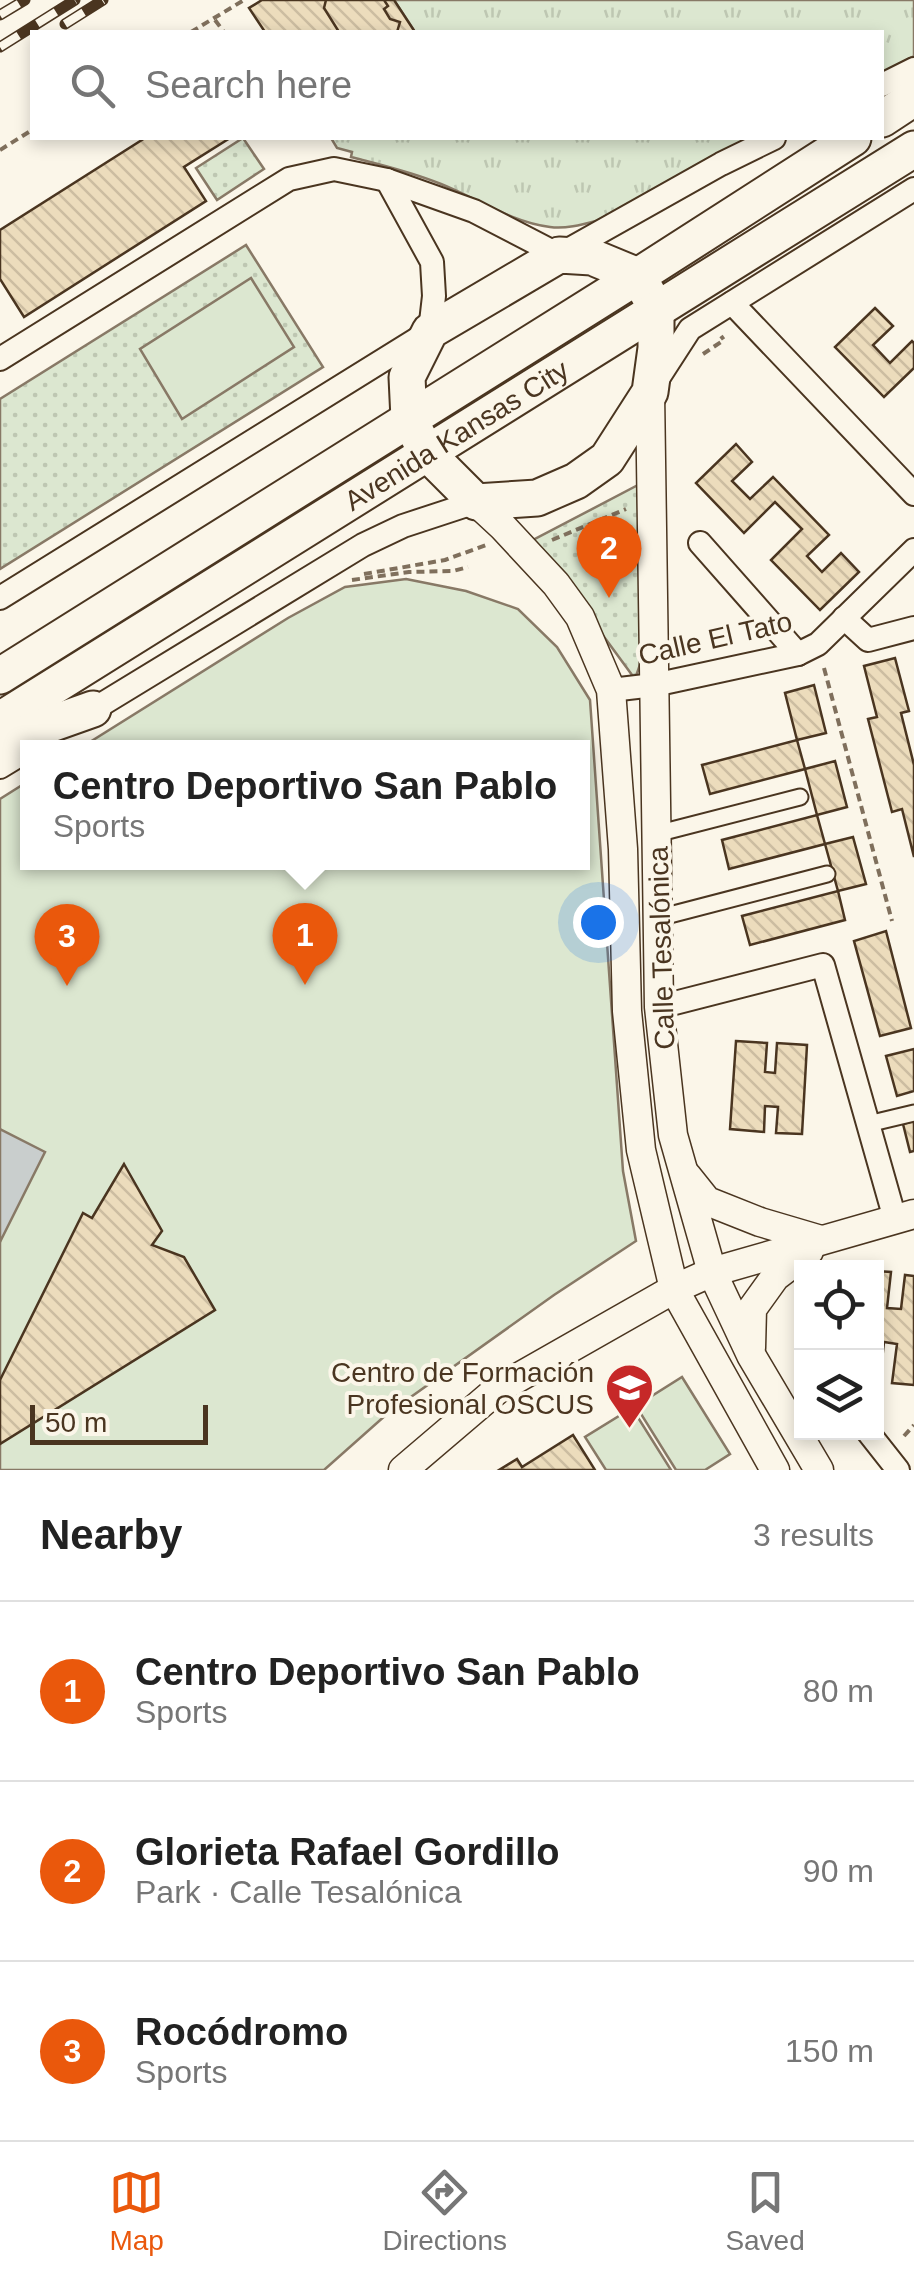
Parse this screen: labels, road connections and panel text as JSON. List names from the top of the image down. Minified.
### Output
{"streets":{"main road":["Avenida Kansas City"],"street":["Calle El Tato","Calle Tesalónica"]},"crossings":[["Avenida Kansas City","Calle Tesalónica"],["Calle El Tato","Calle Tesalónica"]],"places":{"school or university":["Centro de Formación Profesional OSCUS"]},"scale_bar":"50 m","page":{"search":"Search here","pins":["2","1","3"],"popup":["Centro Deportivo San Pablo","Sports"],"scale":"50 m","heading":["Nearby","3 results"],"list":[{"mark":"1","name":"Centro Deportivo San Pablo","note":"Sports","value":"80 m"},{"mark":"2","name":"Glorieta Rafael Gordillo","note":"Park · Calle Tesalónica","value":"90 m"},{"mark":"3","name":"Rocódromo","note":"Sports","value":"150 m"}],"nav":["Map","Directions","Saved"]}}
